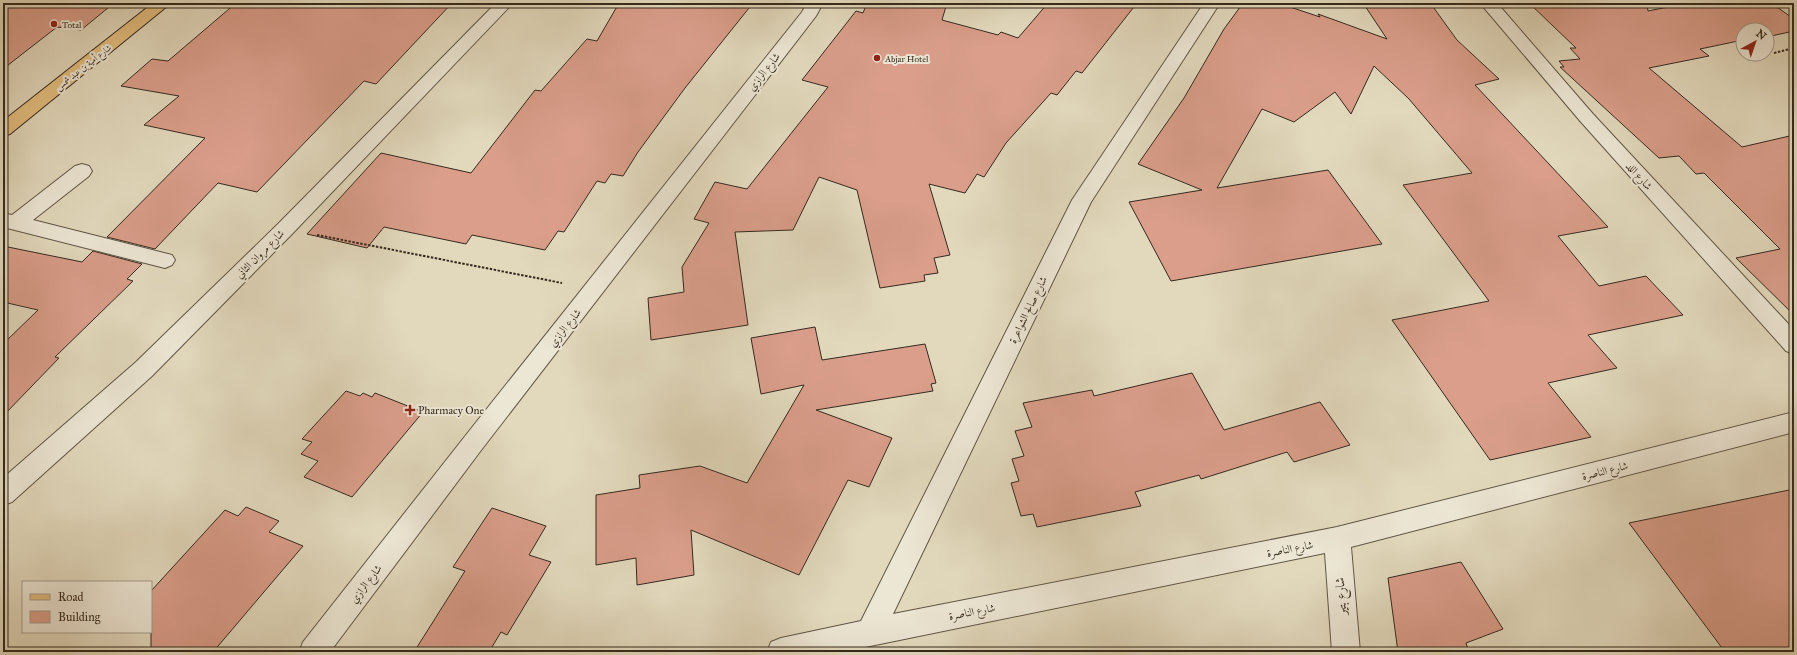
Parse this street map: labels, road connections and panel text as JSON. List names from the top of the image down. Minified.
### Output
{"streets":{"main road":["شارع أمية بن عبد شمس"],"street":["شارع الرازي","شارع اللد","شارع مروان الثاني","شارع صالح الشواعرة","شارع الناصرة","شارع بتير"]},"crossings":[["شارع صالح الشواعرة","شارع الناصرة"],["شارع الناصرة","شارع بتير"]],"places":{"other":["Total","Abjar Hotel"],"health":["Pharmacy One"]},"legend":["Road","Building"],"north":"top right"}
